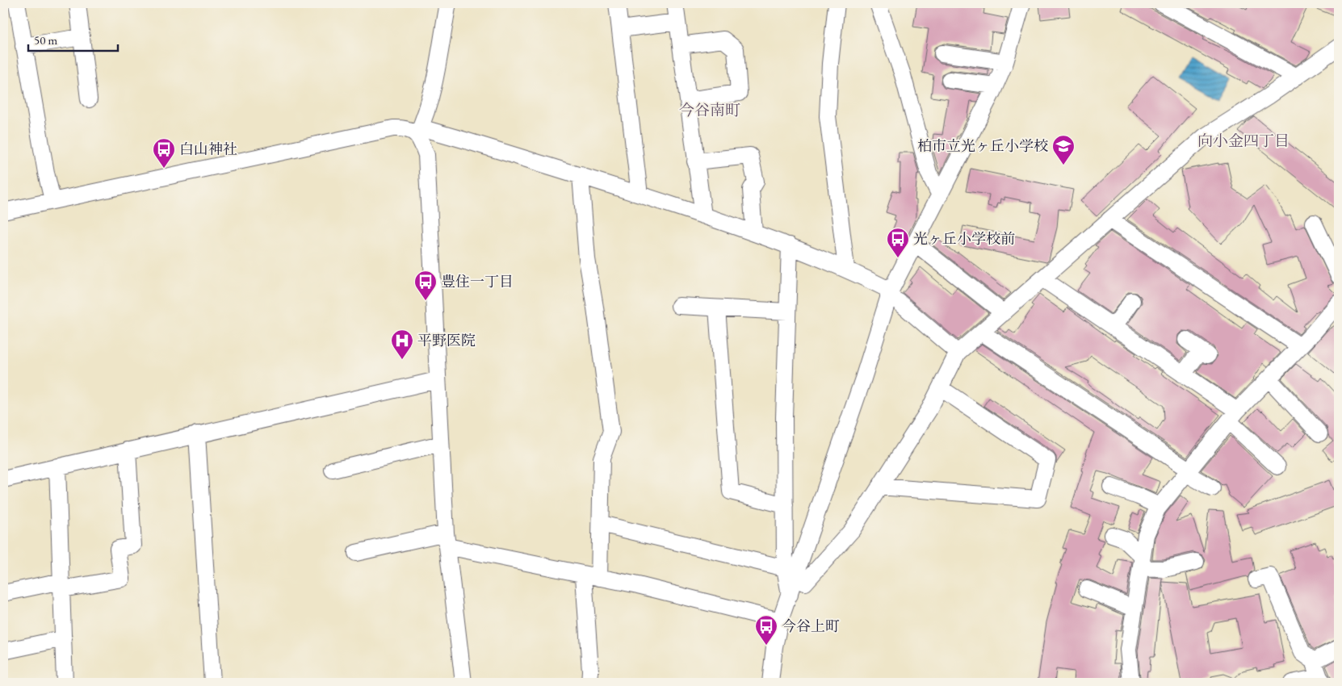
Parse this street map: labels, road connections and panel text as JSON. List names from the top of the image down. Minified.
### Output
{"districts":["今谷南町","向小金四丁目"],"places":{"school or university":["柏市立光ヶ丘小学校"],"bus stop":["白山神社","光ヶ丘小学校前","豊住一丁目","今谷上町"],"hospital":["平野医院"]},"scale_bar":"50 m"}
